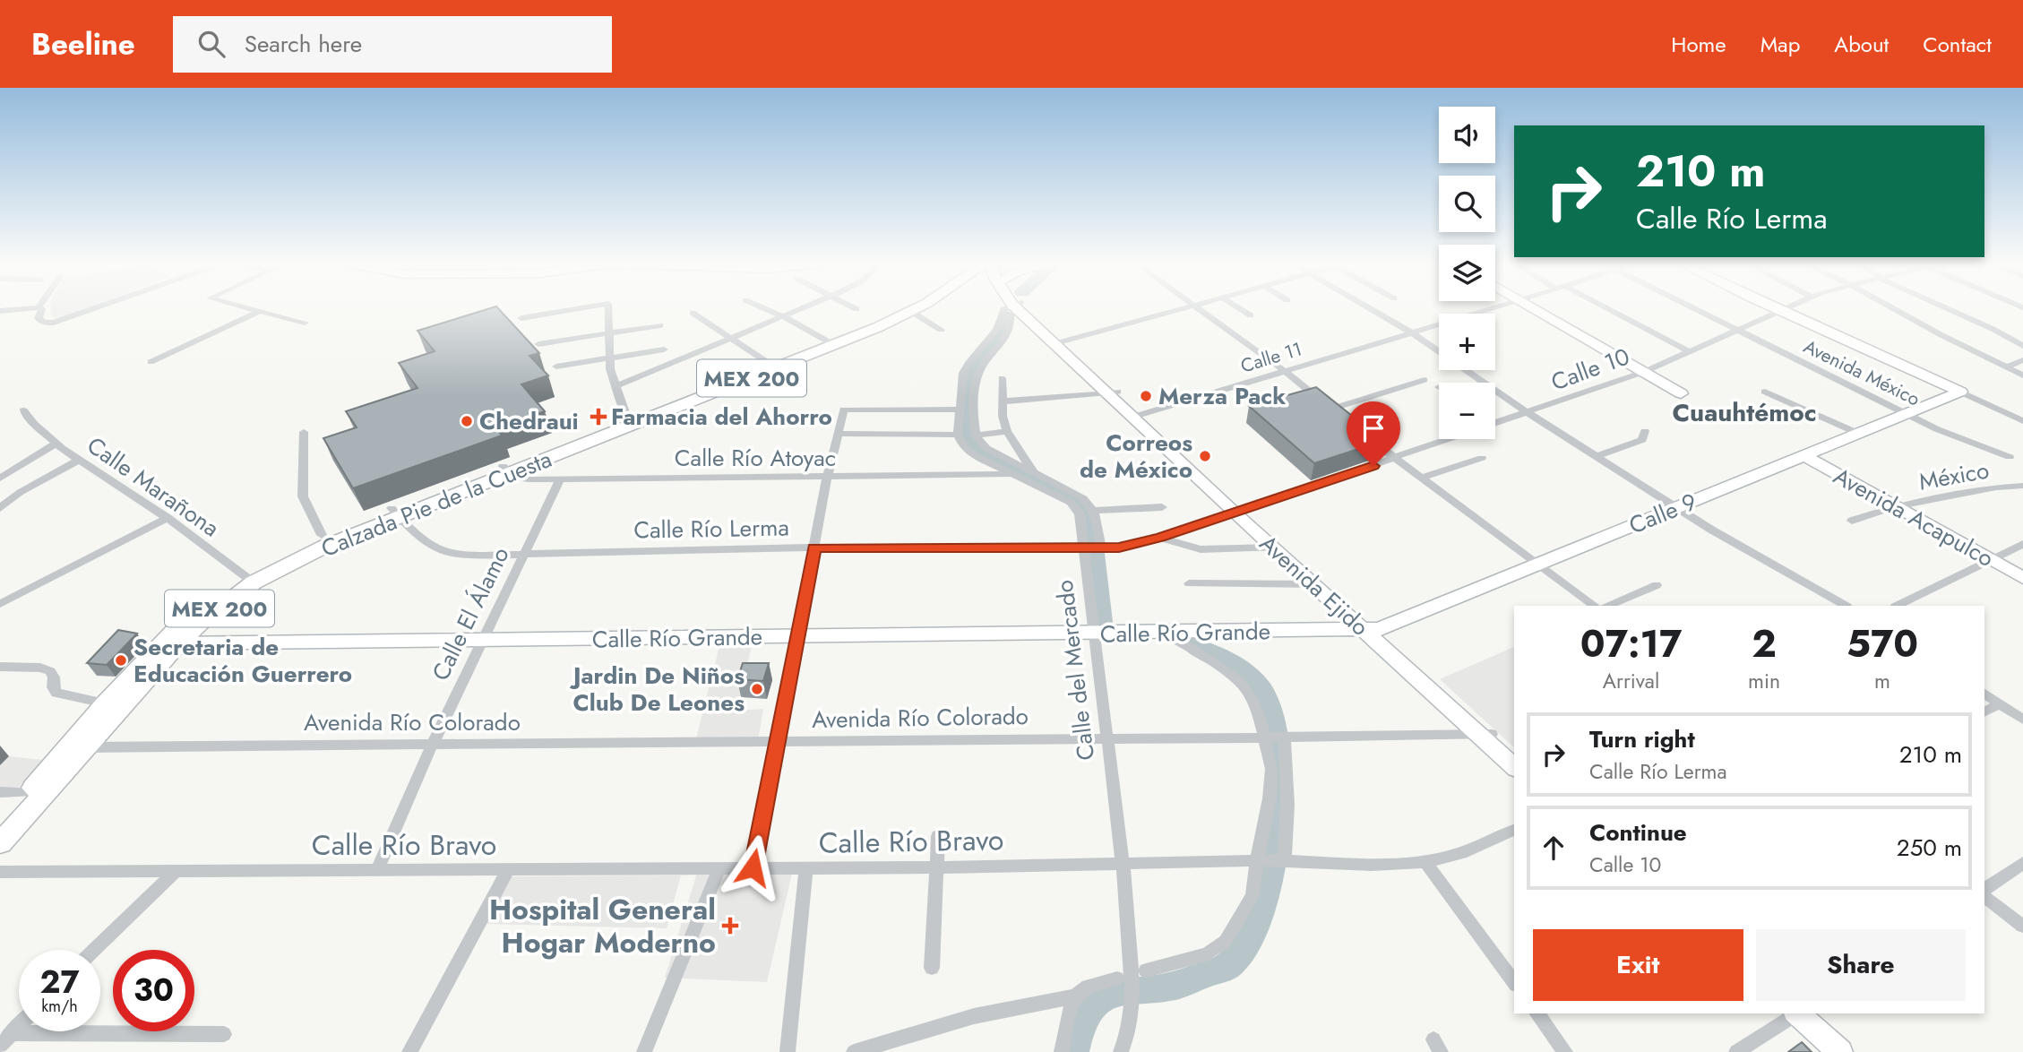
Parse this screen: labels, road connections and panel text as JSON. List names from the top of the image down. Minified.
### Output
{"streets":{"main road":["MEX 200","Calzada Pie de la Cuesta"],"street":["Calle 11","Calle 10","Avenida México","Calle Río Atoyac","México","Calle Marañona","Calle 9","Avenida Acapulco","Calle Río Lerma","Avenida Ejido","Calle El Álamo","Calle Río Grande","Calle del Mercado","Avenida Río Colorado","Calle Río Bravo"]},"crossings":[["Calle 11","Avenida Ejido"],["Calle 10","Avenida México"],["Calle 10","Calle Río Lerma"],["Calle 10","Avenida Ejido"],["Avenida México","Calle 9"],["Calle Río Atoyac","Calzada Pie de la Cuesta"],["Calle Río Atoyac","Calle El Álamo"],["Calle Río Atoyac","Calle del Mercado"],["México","Avenida Acapulco"],["Calle Marañona","Calzada Pie de la Cuesta"],["Calzada Pie de la Cuesta","Calle Río Lerma"],["Calzada Pie de la Cuesta","Calle Río Grande"],["Calzada Pie de la Cuesta","Avenida Río Colorado"],["Calle 9","Avenida Acapulco"],["Calle 9","Avenida Ejido"],["Calle 9","Calle Río Grande"],["Calle Río Lerma","Avenida Ejido"],["Calle Río Lerma","Calle El Álamo"],["Calle Río Lerma","Calle del Mercado"],["Avenida Ejido","Calle Río Grande"],["Avenida Ejido","Avenida Río Colorado"],["Calle El Álamo","Calle Río Grande"],["Calle El Álamo","Avenida Río Colorado"],["Calle El Álamo","Calle Río Bravo"],["Calle Río Grande","Calle del Mercado"],["Calle del Mercado","Avenida Río Colorado"],["Calle del Mercado","Calle Río Bravo"]],"districts":["Cuauhtémoc"],"places":{"other":["Merza Pack","Chedraui","Correos de México","Secretaria de Educación Guerrero","Jardin De Niños Club De Leones"],"health":["Farmacia del Ahorro","Hospital General Hogar Moderno"]},"page":{"header":"Beeline","search":"Search here","nav":["Home","Map","About","Contact"],"map_buttons":["+","−"],"turn":["210 m","Calle Río Lerma"],"eta":["07:17","Arrival","2","min","570","m"],"list":[{"name":"Turn right","note":"Calle Río Lerma","value":"210 m"},{"name":"Continue","note":"Calle 10","value":"250 m"}],"buttons":["Exit","Share"],"speed":"27 km/h","limit":"30"}}
